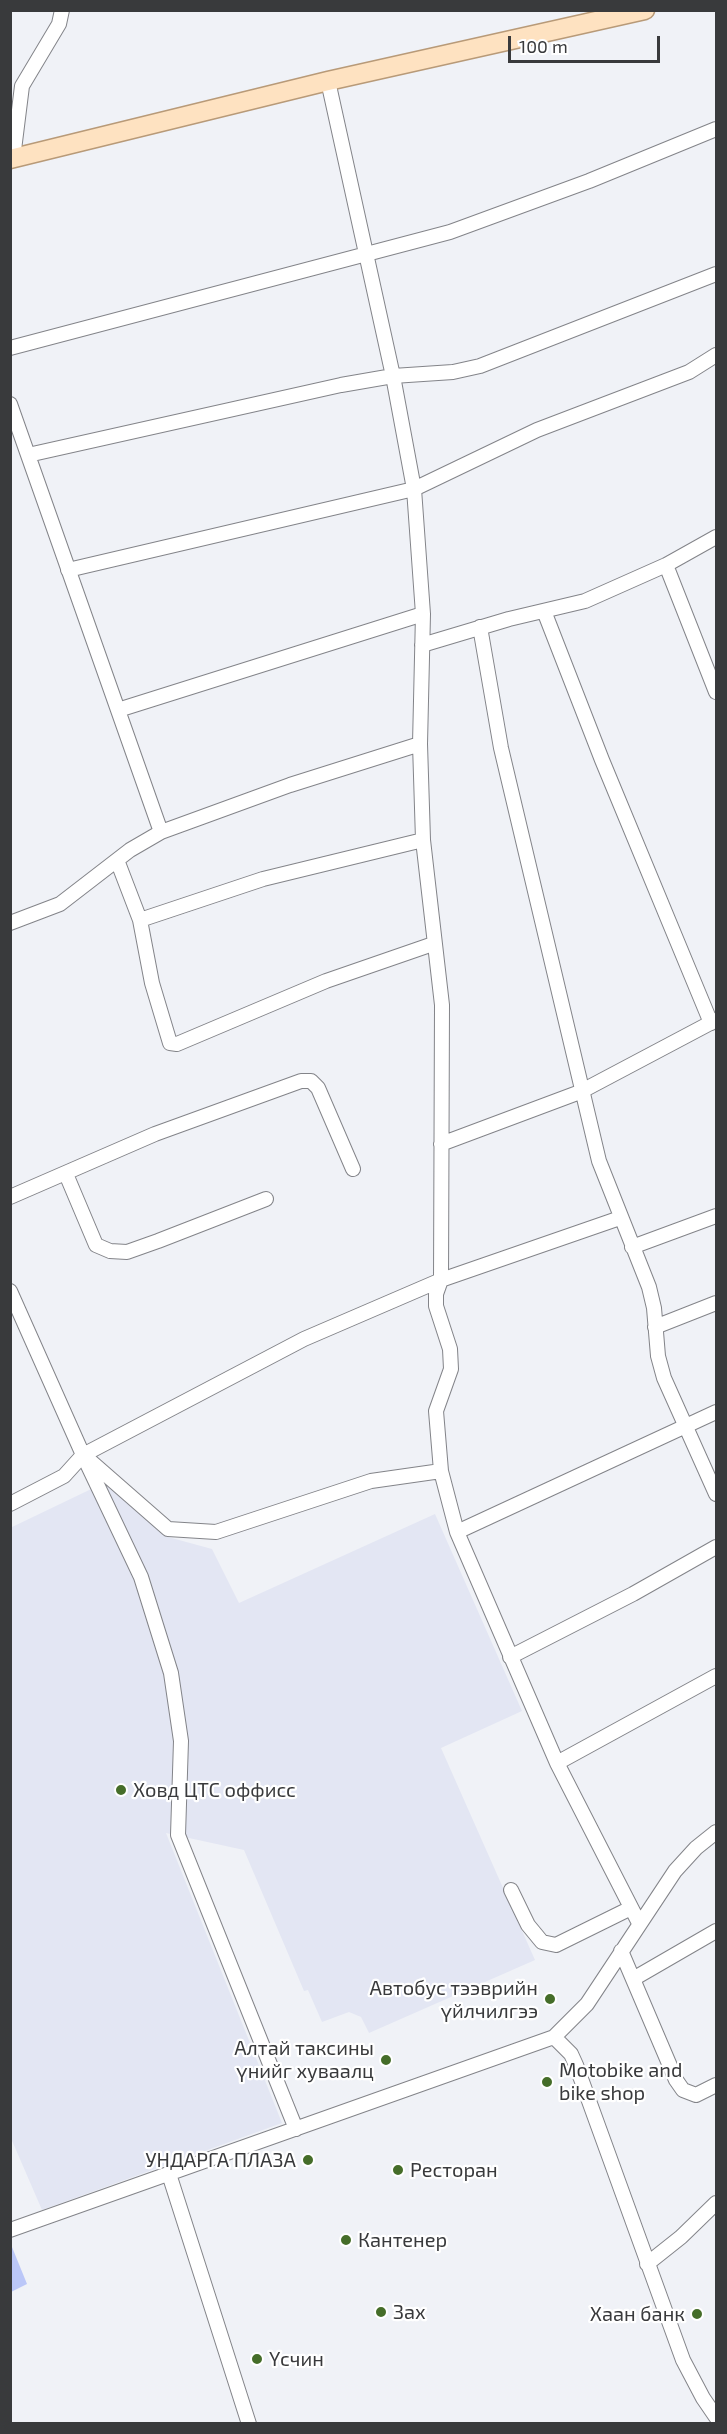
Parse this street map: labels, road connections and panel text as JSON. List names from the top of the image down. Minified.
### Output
{"places":["Ховд ЦТС оффисс","Автобус тээврийн үйлчилгээ","Алтай таксины үнийг хуваалц","Motobike and bike shop","УНДАРГА ПЛАЗА","Ресторан","Кантенер","Зах","Хаан банк","Үсчин"],"scale_bar":"100 m"}
